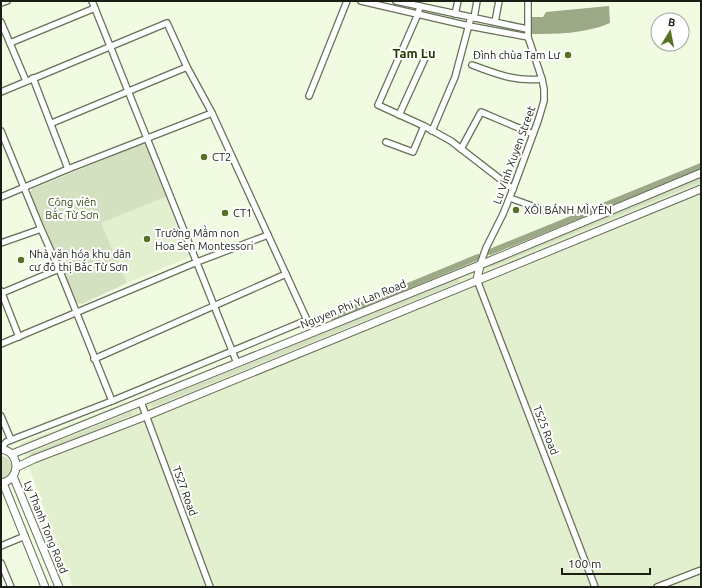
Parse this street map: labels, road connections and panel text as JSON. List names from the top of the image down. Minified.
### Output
{"streets":{"main road":["Nguyen Phi Y Lan Road","Ly Thanh Tong Road"],"street":["Lu Vinh Xuyen Street","TS25 Road","TS27 Road"]},"crossings":[["Lu Vinh Xuyen Street","Nguyen Phi Y Lan Road"],["Nguyen Phi Y Lan Road","TS27 Road"]],"districts":["Tam Lu"],"parks":["Công viên Bắc Từ Sơn"],"places":["Đình chùa Tam Lư","CT2","XÔI BÁNH MÌ YÊN","CT1","Trường Mầm non Hoa Sen Montessori","Nhà văn hóa khu dân cư đô thị Bắc Từ Sơn"],"scale_bar":"100 m","north":"top"}
